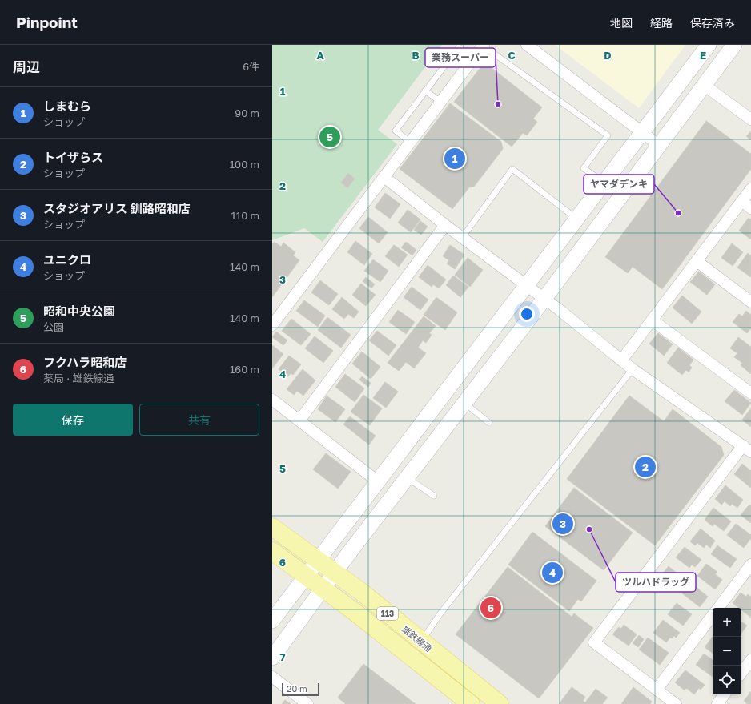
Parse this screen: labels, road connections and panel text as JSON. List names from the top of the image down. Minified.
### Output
{"streets":{"main road":["113","雄鉄線通"]},"places":["業務スーパー","ヤマダデンキ","ツルハドラッグ"],"scale_bar":"20 m","page":{"header":"Pinpoint","nav":["地図","経路","保存済み"],"heading":["周辺","6件"],"list":[{"mark":"1","name":"しまむら","note":"ショップ","value":"90 m"},{"mark":"2","name":"トイザらス","note":"ショップ","value":"100 m"},{"mark":"3","name":"スタジオアリス 釧路昭和店","note":"ショップ","value":"110 m"},{"mark":"4","name":"ユニクロ","note":"ショップ","value":"140 m"},{"mark":"5","name":"昭和中央公園","note":"公園","value":"140 m"},{"mark":"6","name":"フクハラ昭和店","note":"薬局 · 雄鉄線通","value":"160 m"}],"pins":["5","1","2","3","4","6"],"buttons":["保存","共有"],"map_buttons":["+","−"],"scale":"20 m"},"grid":{"columns":["A","B","C","D","E"],"rows":["1","2","3","4","5","6","7"]}}
